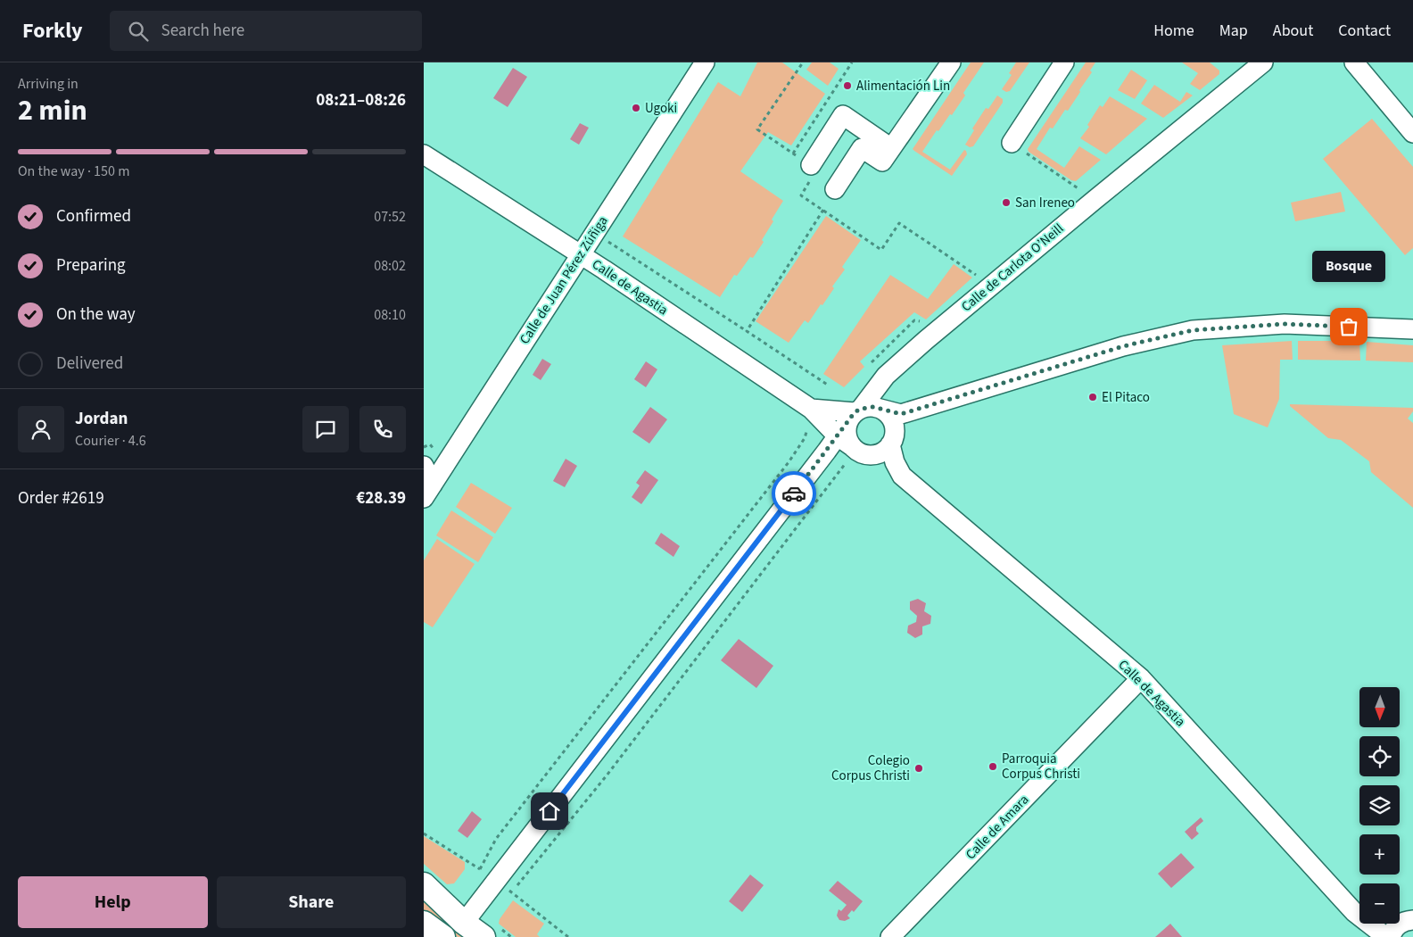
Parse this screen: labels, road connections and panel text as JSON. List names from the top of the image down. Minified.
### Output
{"streets":{"street":["Calle de Carlota O’Neill","Calle de Juan Pérez Zúñiga","Calle de Agastia","Calle de Amara"]},"crossings":[["Calle de Carlota O’Neill","Calle de Agastia"],["Calle de Juan Pérez Zúñiga","Calle de Agastia"],["Calle de Agastia","Calle de Amara"]],"places":["Alimentación Lin","Ugoki","San Ireneo","Bosque","El Pitaco","Parroquia Corpus Christi","Colegio Corpus Christi"],"north":"bottom","page":{"header":"Forkly","search":"Search here","nav":["Home","Map","About","Contact"],"heading":["2 min","Arriving in","08:21–08:26"],"panel":["Jordan","Courier · 4.6","Order #2619","€28.39"],"bar":"On the way · 150 m","list":[["Confirmed","07:52"],["Preparing","08:02"],["On the way","08:10"],"Delivered"],"bubble":"Bosque","map_buttons":["+","−"],"buttons":["Help","Share"]}}
